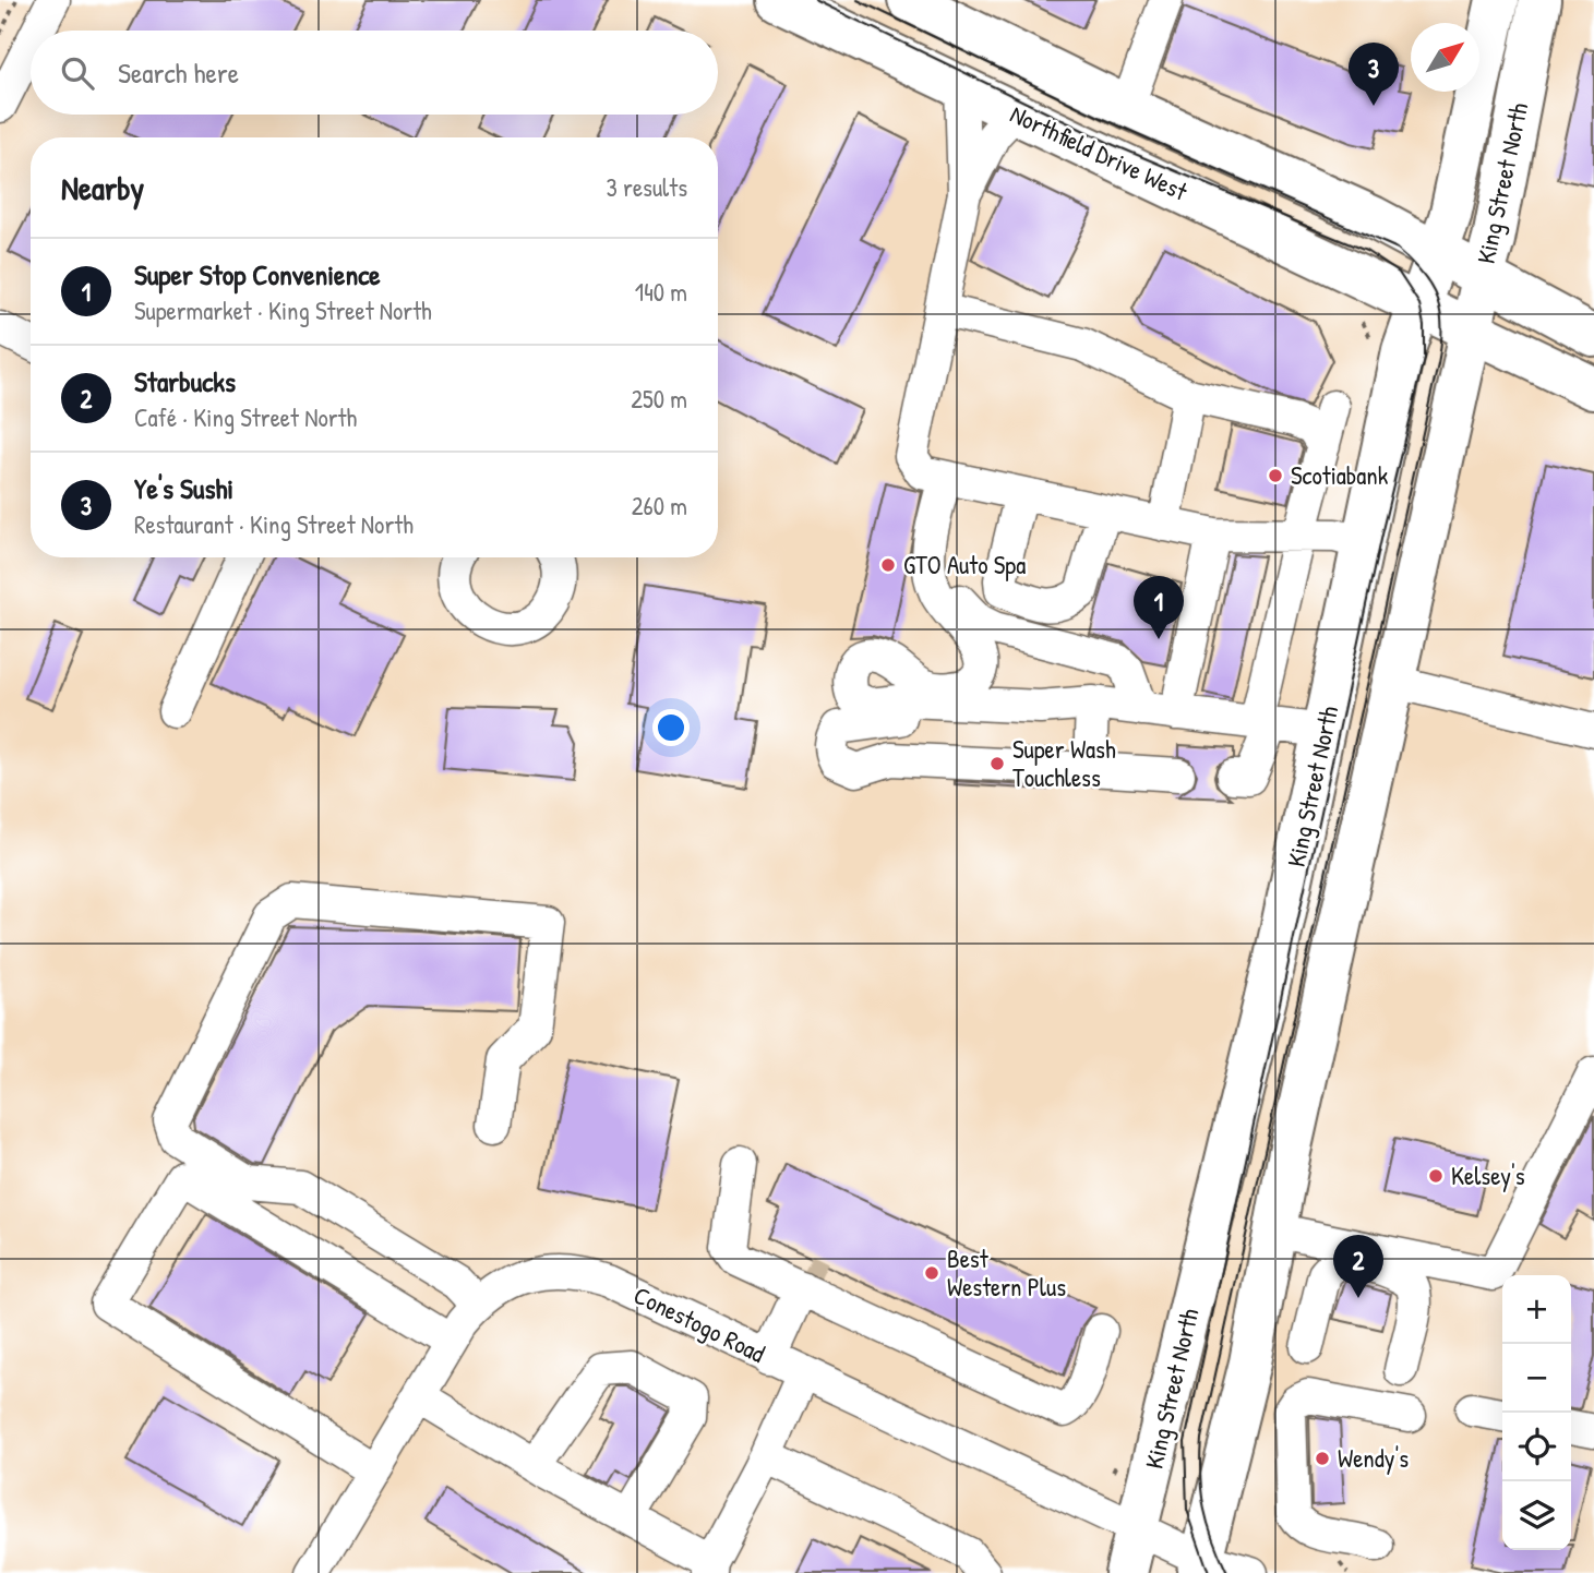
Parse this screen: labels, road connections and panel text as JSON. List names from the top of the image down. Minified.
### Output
{"streets":{"main road":["Northfield Drive West","King Street North"],"street":["Conestogo Road"]},"crossings":[["Northfield Drive West","King Street North"],["King Street North","Conestogo Road"]],"places":["Scotiabank","GTO Auto Spa","Super Wash Touchless","Kelsey's","Best Western Plus","Wendy's"],"north":"top right","page":{"search":"Search here","pins":["3","1","2"],"heading":["Nearby","3 results"],"list":[{"mark":"1","name":"Super Stop Convenience","note":"Supermarket · King Street North","value":"140 m"},{"mark":"2","name":"Starbucks","note":"Café · King Street North","value":"250 m"},{"mark":"3","name":"Ye's Sushi","note":"Restaurant · King Street North","value":"260 m"}],"map_buttons":["+","−"]}}
